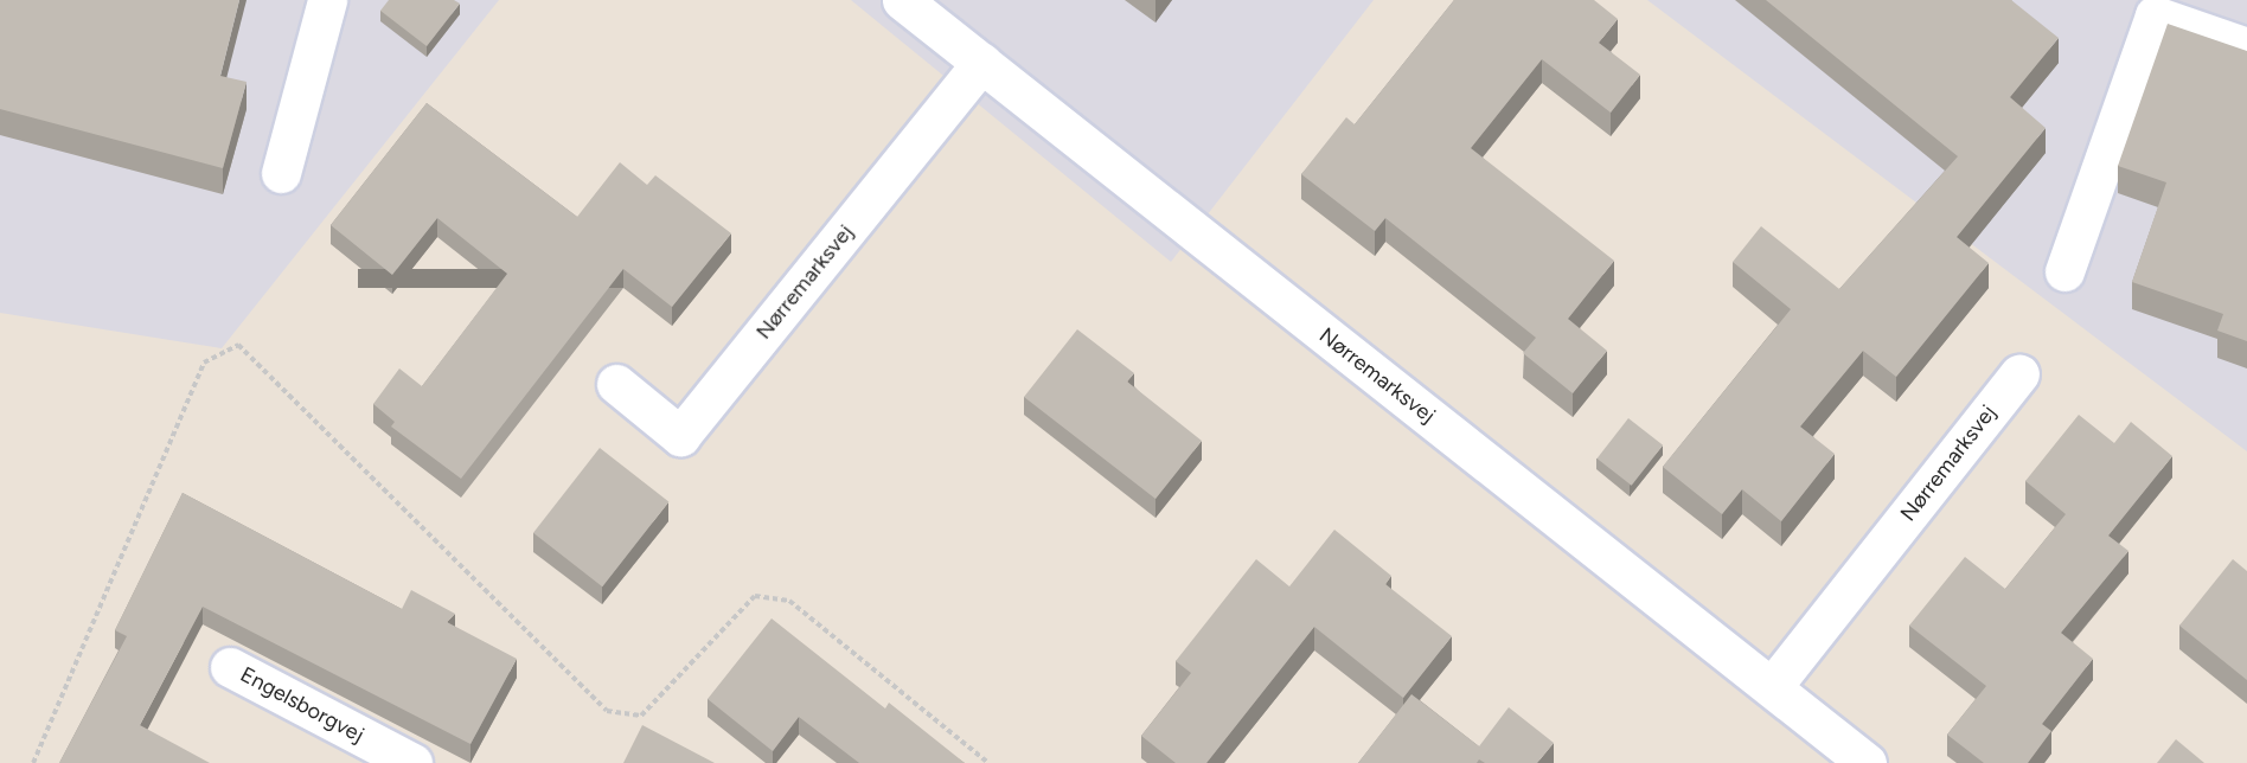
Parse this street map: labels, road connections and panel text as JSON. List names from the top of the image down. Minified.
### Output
{"streets":{"street":["Nørremarksvej","Engelsborgvej"]}}
